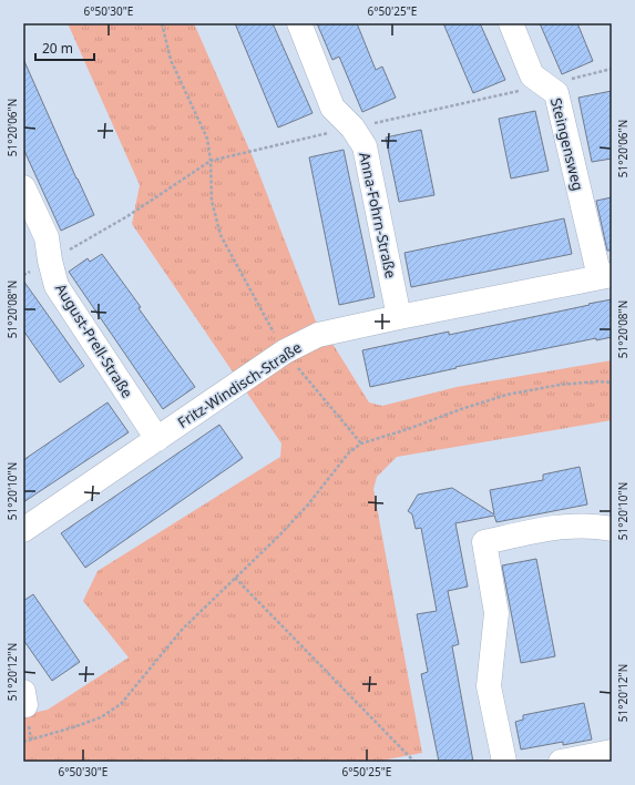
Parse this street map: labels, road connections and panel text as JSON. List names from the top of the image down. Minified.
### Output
{"streets":{"street":["Steingensweg","Anna-Fohrn-Straße","August-Prell-Straße","Fritz-Windisch-Straße"]},"crossings":[["Steingensweg","Fritz-Windisch-Straße"],["Anna-Fohrn-Straße","Fritz-Windisch-Straße"],["August-Prell-Straße","Fritz-Windisch-Straße"]],"scale_bar":"20 m","coordinates":["6°50'30\"E","6°50'25\"E","51°20'06\"N","51°20'08\"N","51°20'10\"N","51°20'12\"N"]}
